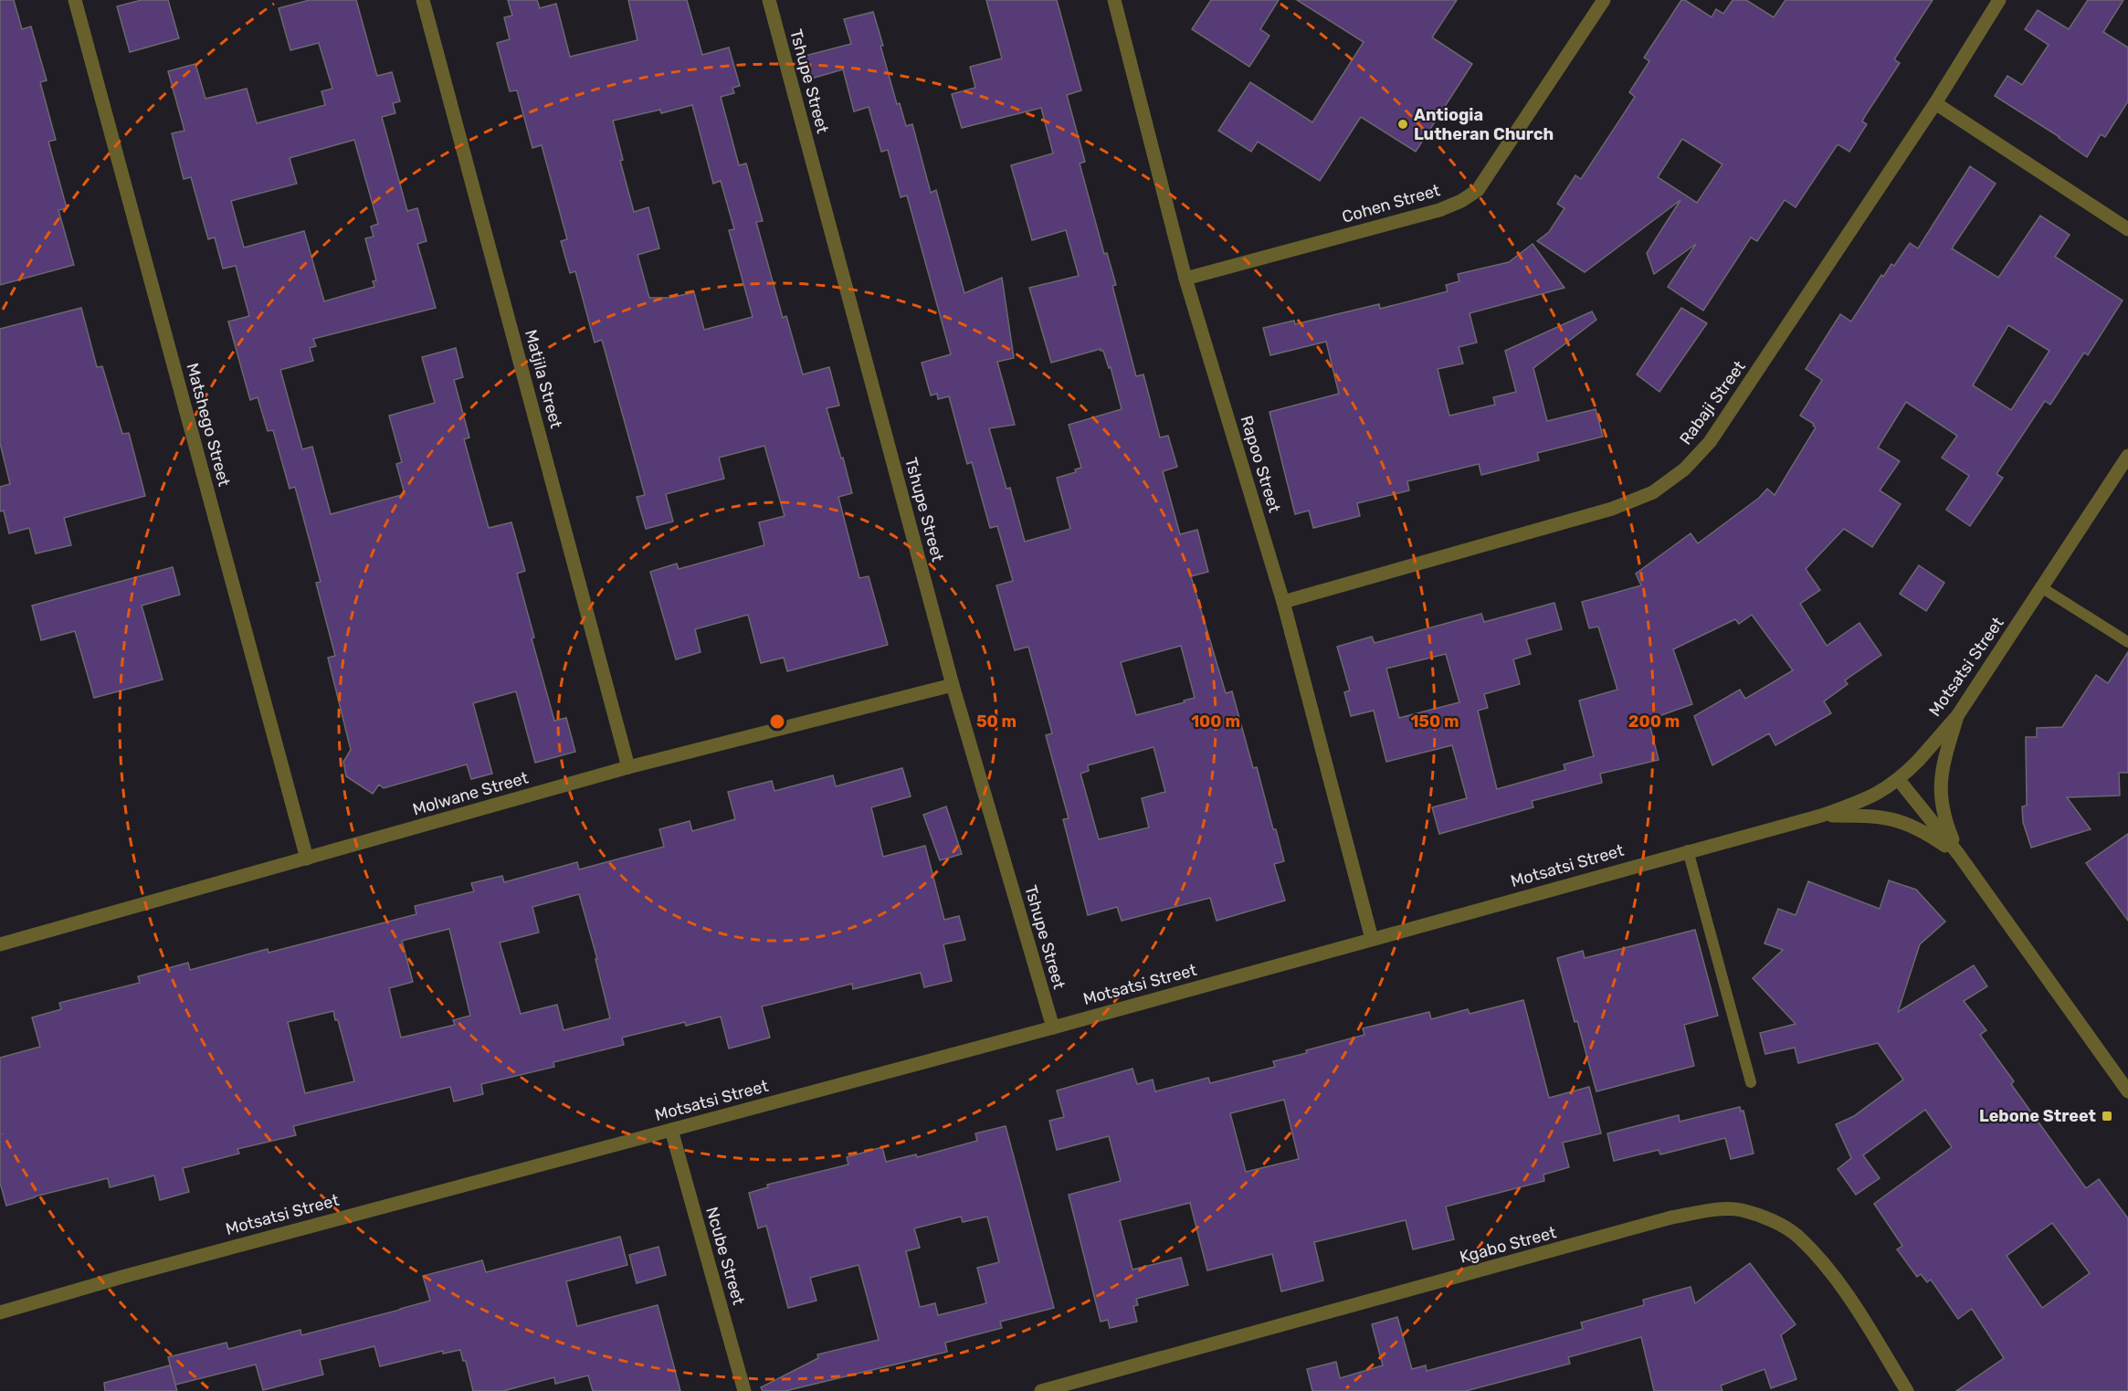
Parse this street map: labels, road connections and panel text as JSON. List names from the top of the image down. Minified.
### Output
{"streets":{"street":["Tshupe Street","Cohen Street","Matjila Street","Rabaji Street","Matshego Street","Rapoo Street","Motsatsi Street","Molwane Street","Kgabo Street","Ncube Street"]},"crossings":[["Tshupe Street","Motsatsi Street"],["Tshupe Street","Molwane Street"],["Cohen Street","Rapoo Street"],["Matjila Street","Molwane Street"],["Rabaji Street","Rapoo Street"],["Matshego Street","Molwane Street"],["Rapoo Street","Motsatsi Street"],["Motsatsi Street","Ncube Street"]],"places":{"other":["Antiogia Lutheran Church"],"transit":["Lebone Street"]},"rings":["50 m","100 m","150 m","200 m"]}
